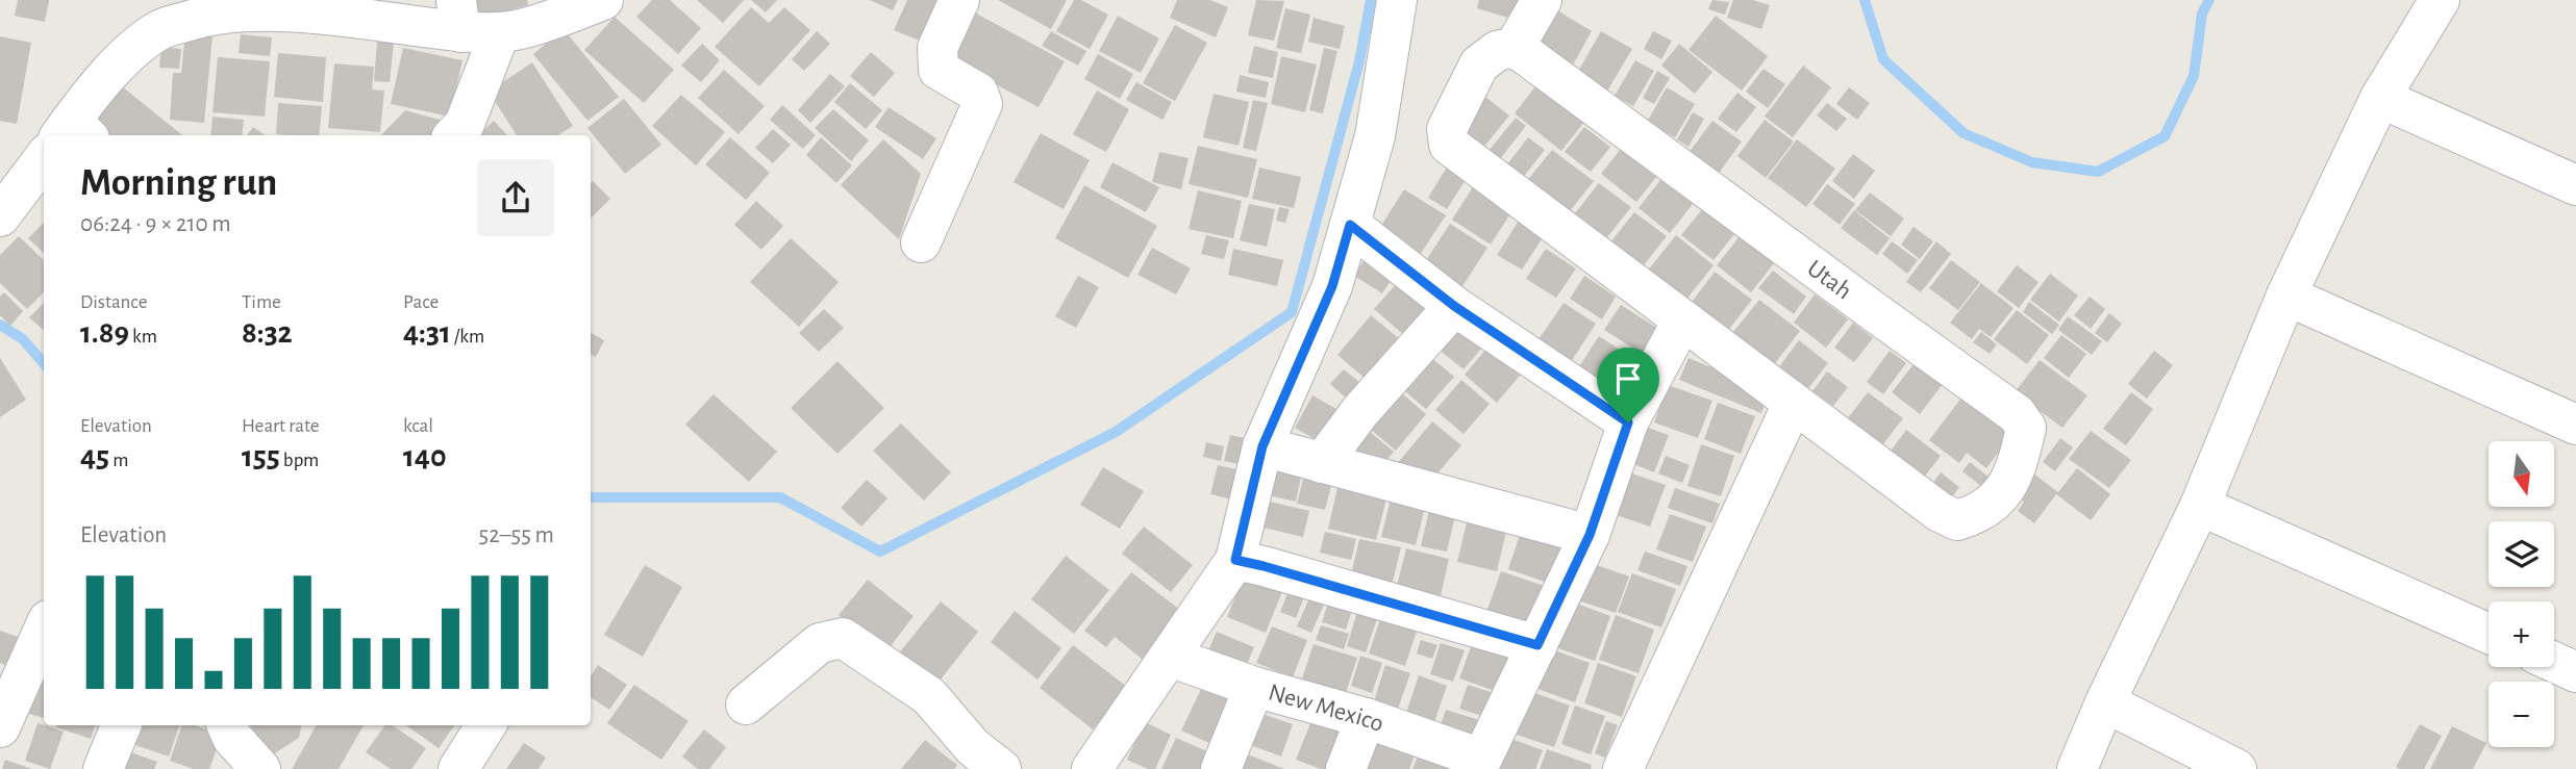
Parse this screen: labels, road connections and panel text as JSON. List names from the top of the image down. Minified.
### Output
{"streets":{"street":["Utah","New Mexico"]},"north":"bottom","page":{"heading":["Morning run","06:24 · 9 × 210 m"],"stats":[["Distance","1.89 km"],["Time","8:32"],["Pace","4:31 /km"],["Elevation","45 m"],["Heart rate","155 bpm"],["kcal","140"]],"map_buttons":["+","−"],"chart":["Elevation","52–55 m"]}}
